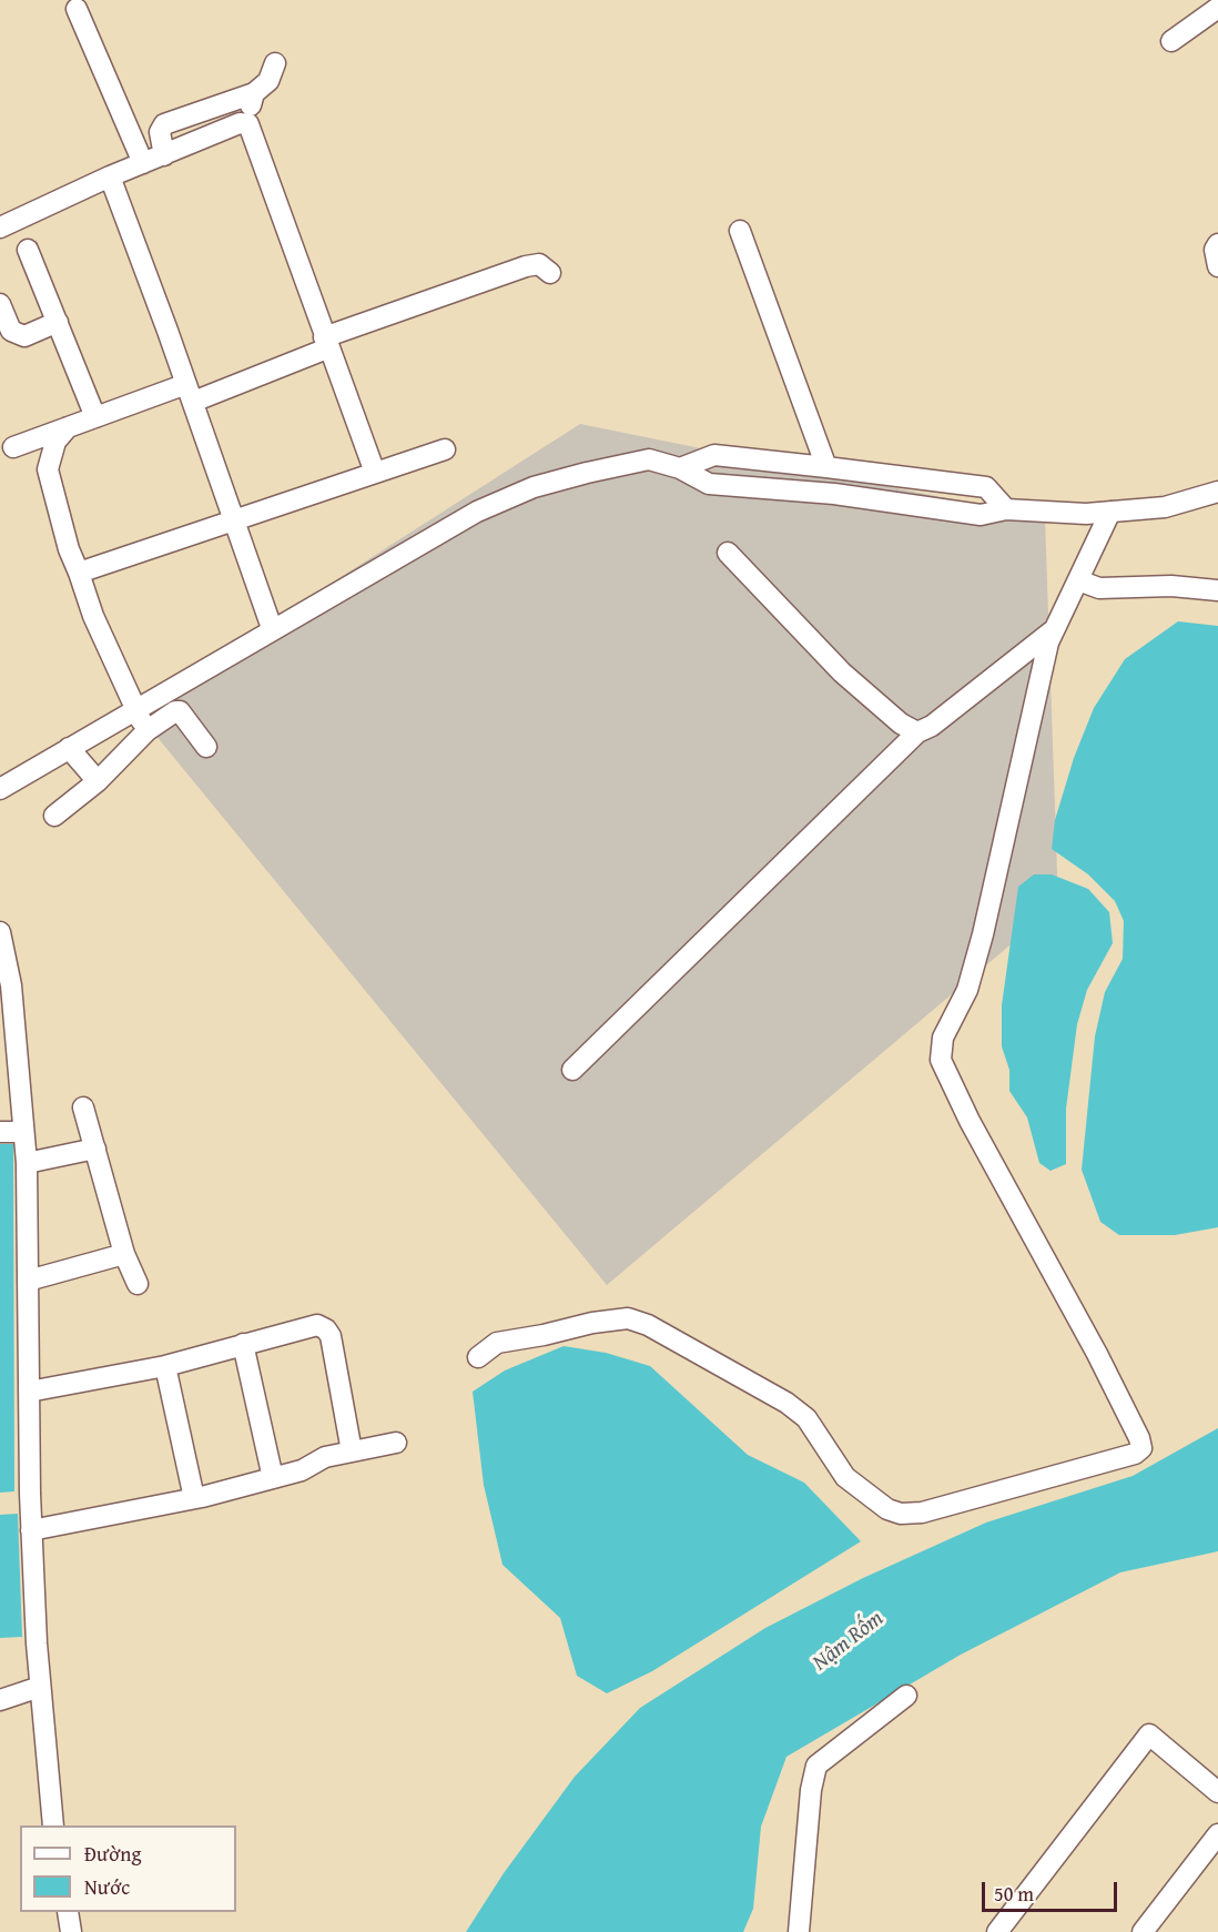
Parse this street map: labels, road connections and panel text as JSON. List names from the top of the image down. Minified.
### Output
{"water":["Nậm Rốm"],"legend":["Đường","Nước"],"scale_bar":"50 m"}
